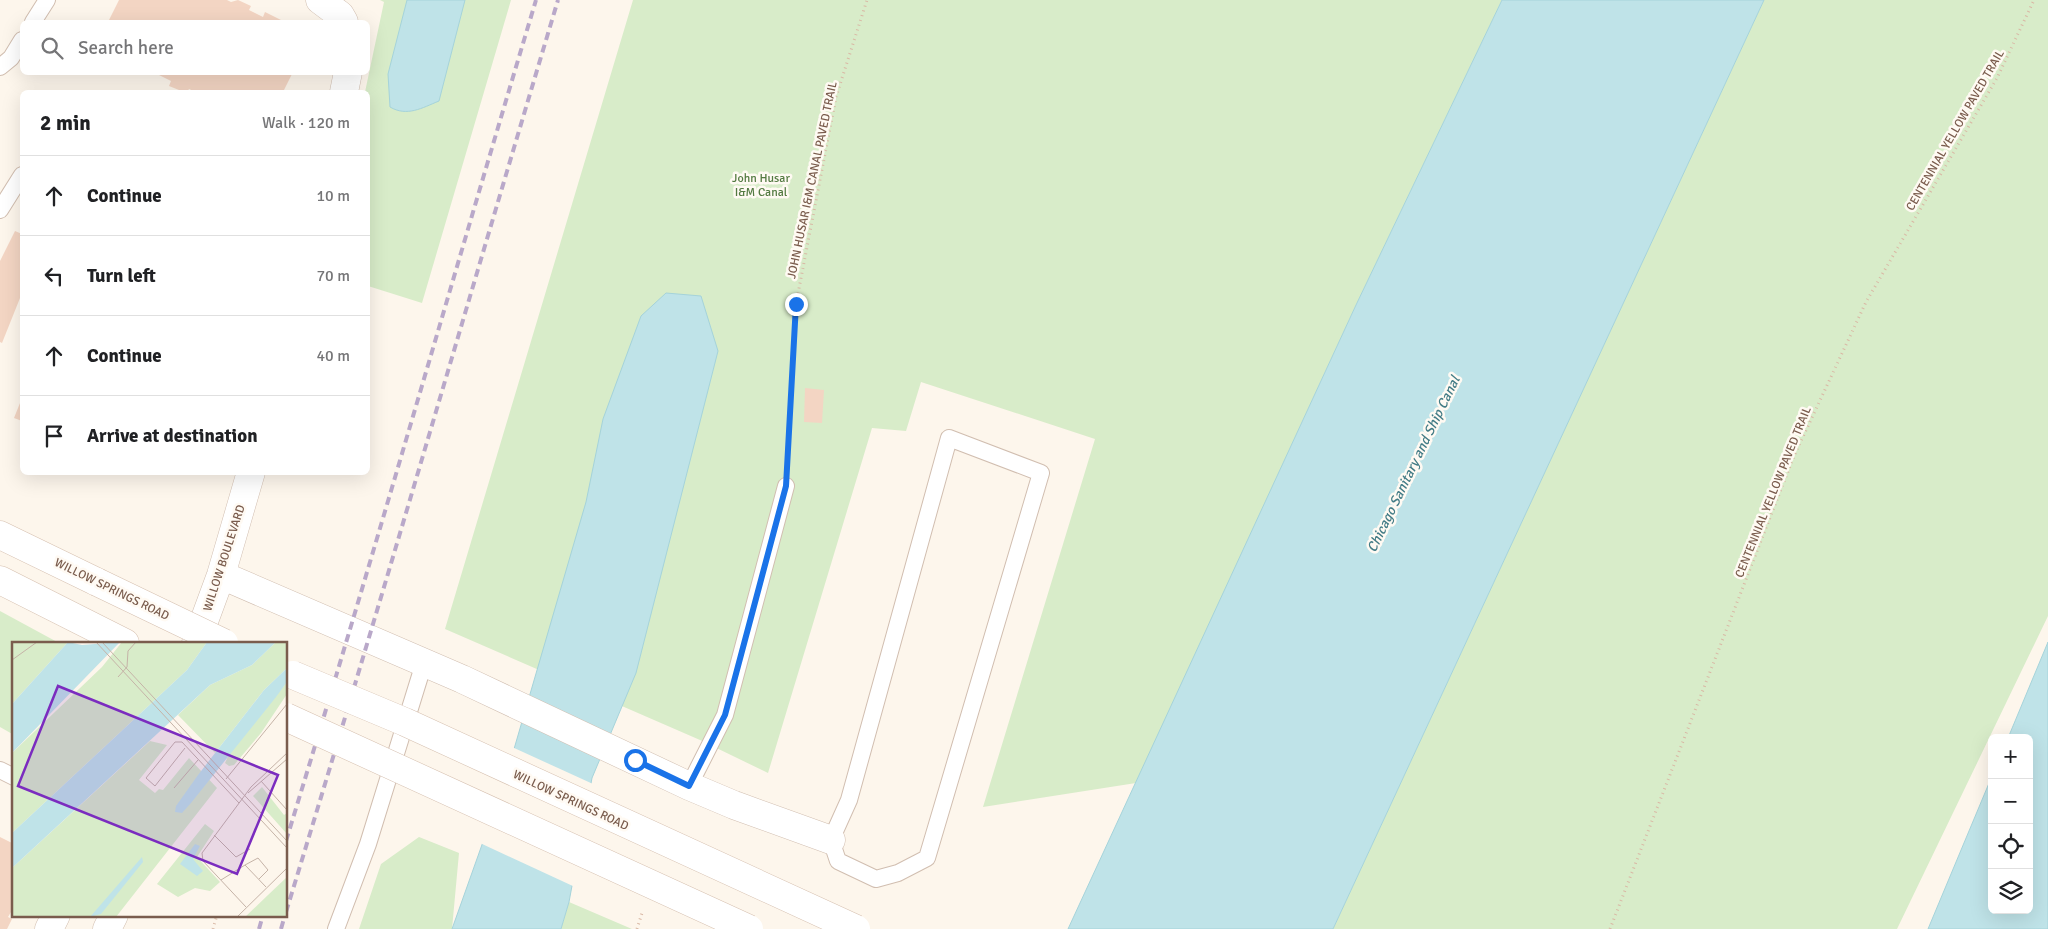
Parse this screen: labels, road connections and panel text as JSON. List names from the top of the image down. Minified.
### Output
{"streets":{"main road":["WILLOW BOULEVARD","WILLOW SPRINGS ROAD"],"path":["CENTENNIAL YELLOW PAVED TRAIL","JOHN HUSAR I&M CANAL PAVED TRAIL"]},"water":["Chicago Sanitary and Ship Canal"],"parks":["John Husar I&M Canal"],"page":{"search":"Search here","heading":["2 min","Walk · 120 m"],"list":[["Continue","10 m"],["Turn left","70 m"],["Continue","40 m"],"Arrive at destination"],"map_buttons":["+","−"]}}
